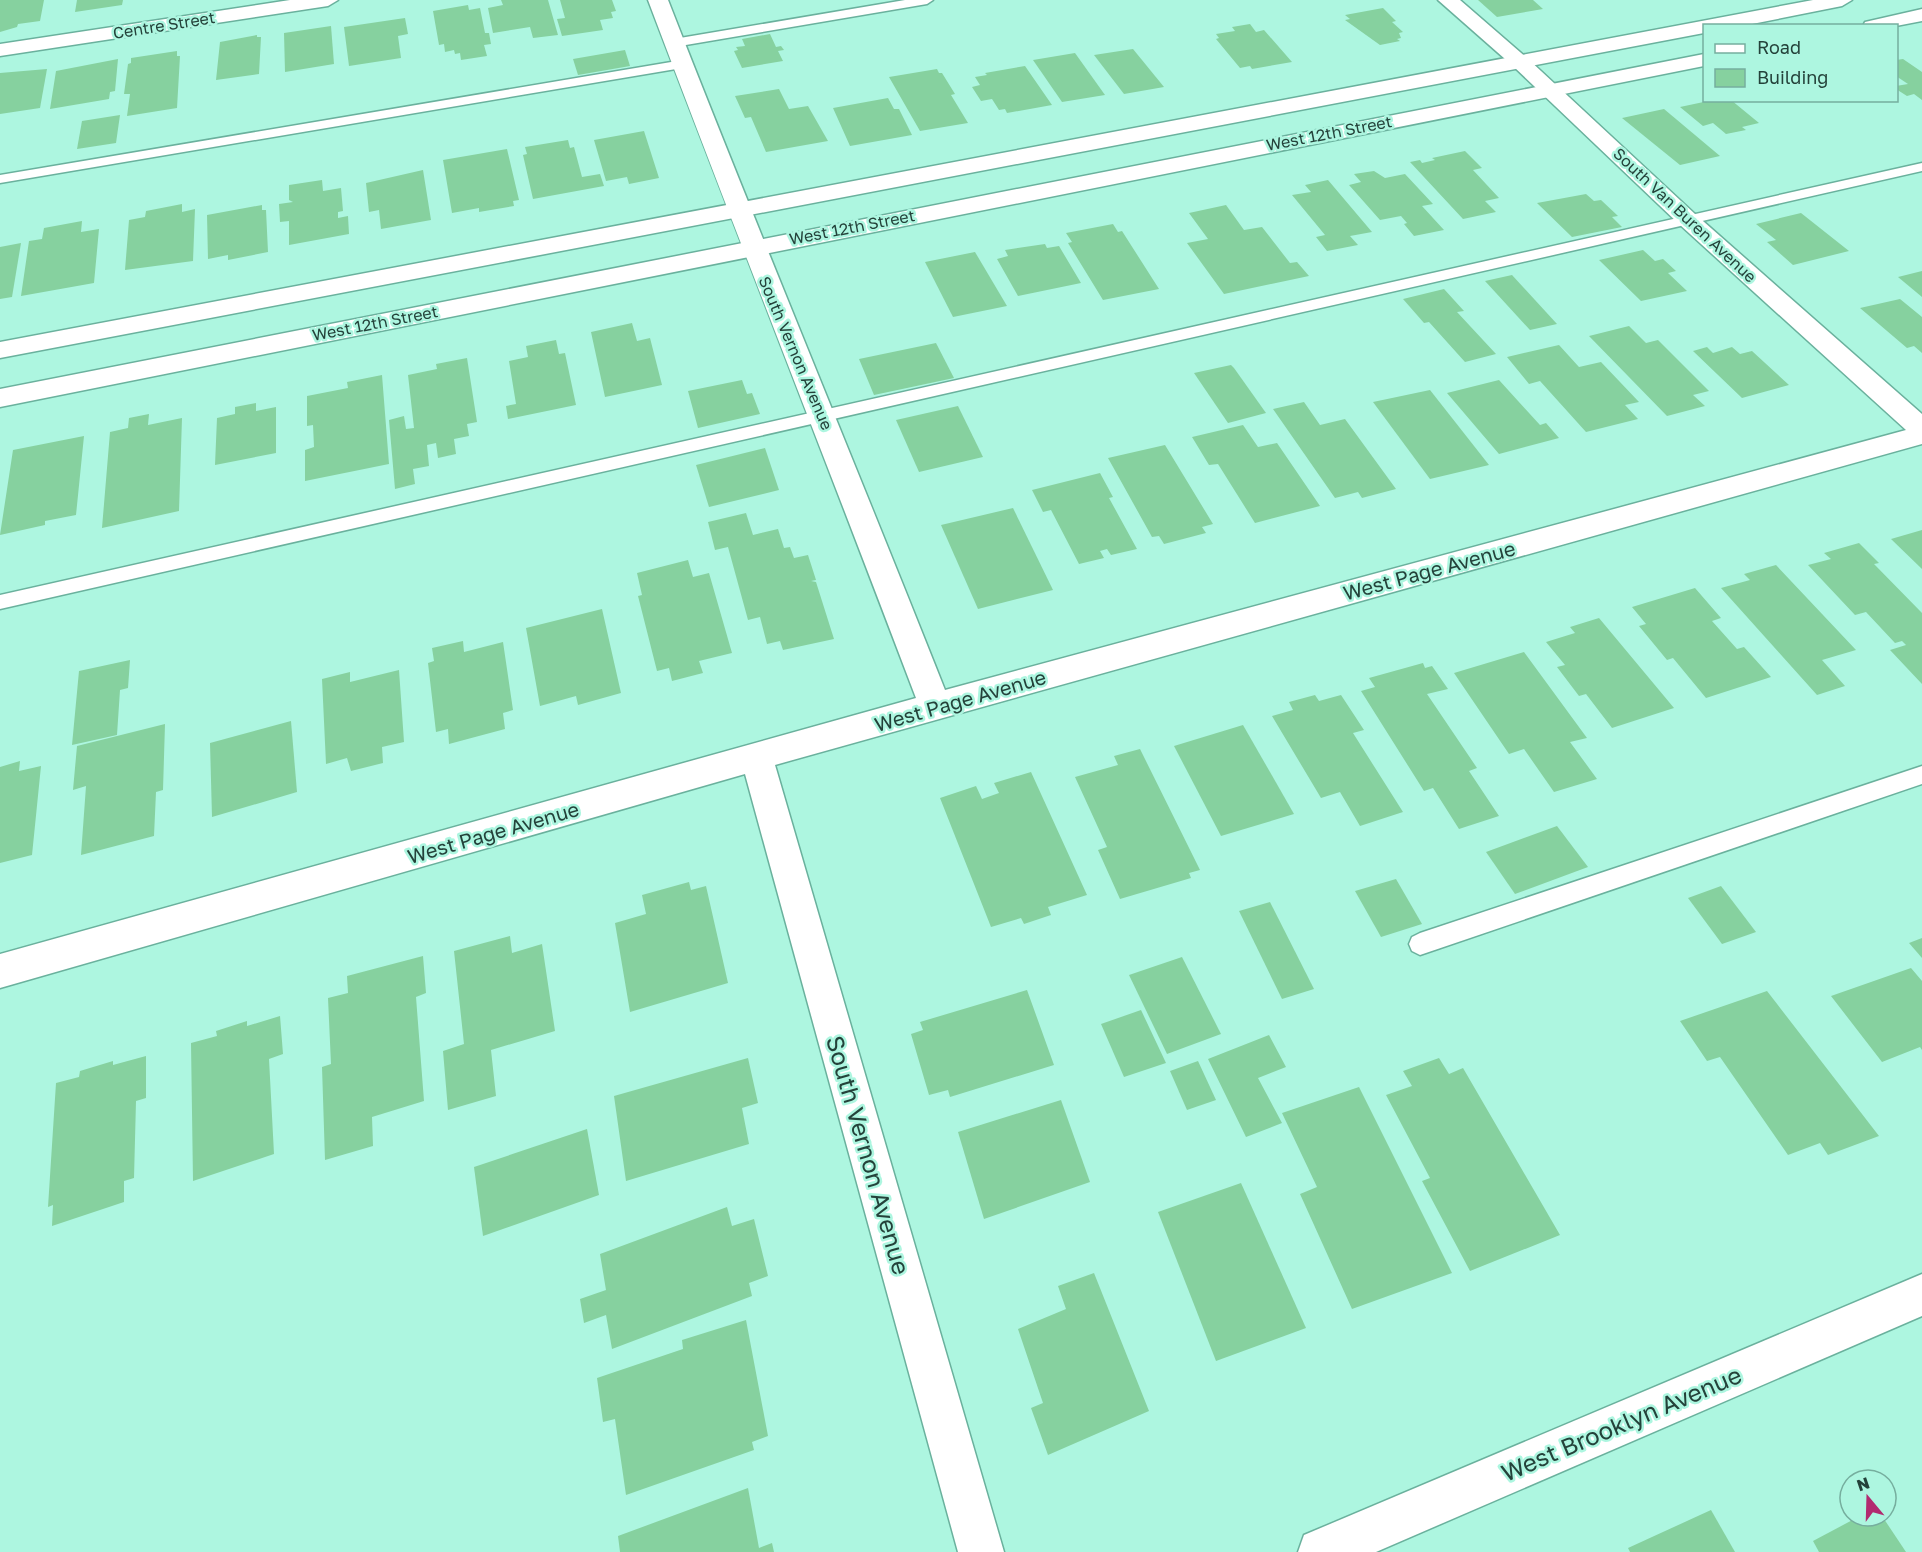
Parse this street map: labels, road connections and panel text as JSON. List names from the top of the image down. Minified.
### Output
{"streets":{"street":["Centre Street","West 12th Street","South Van Buren Avenue","South Vernon Avenue","West Page Avenue","West Brooklyn Avenue"]},"crossings":[["West 12th Street","South Van Buren Avenue"],["West 12th Street","South Vernon Avenue"],["South Vernon Avenue","West Page Avenue"]],"legend":["Road","Building"],"north":"top"}
